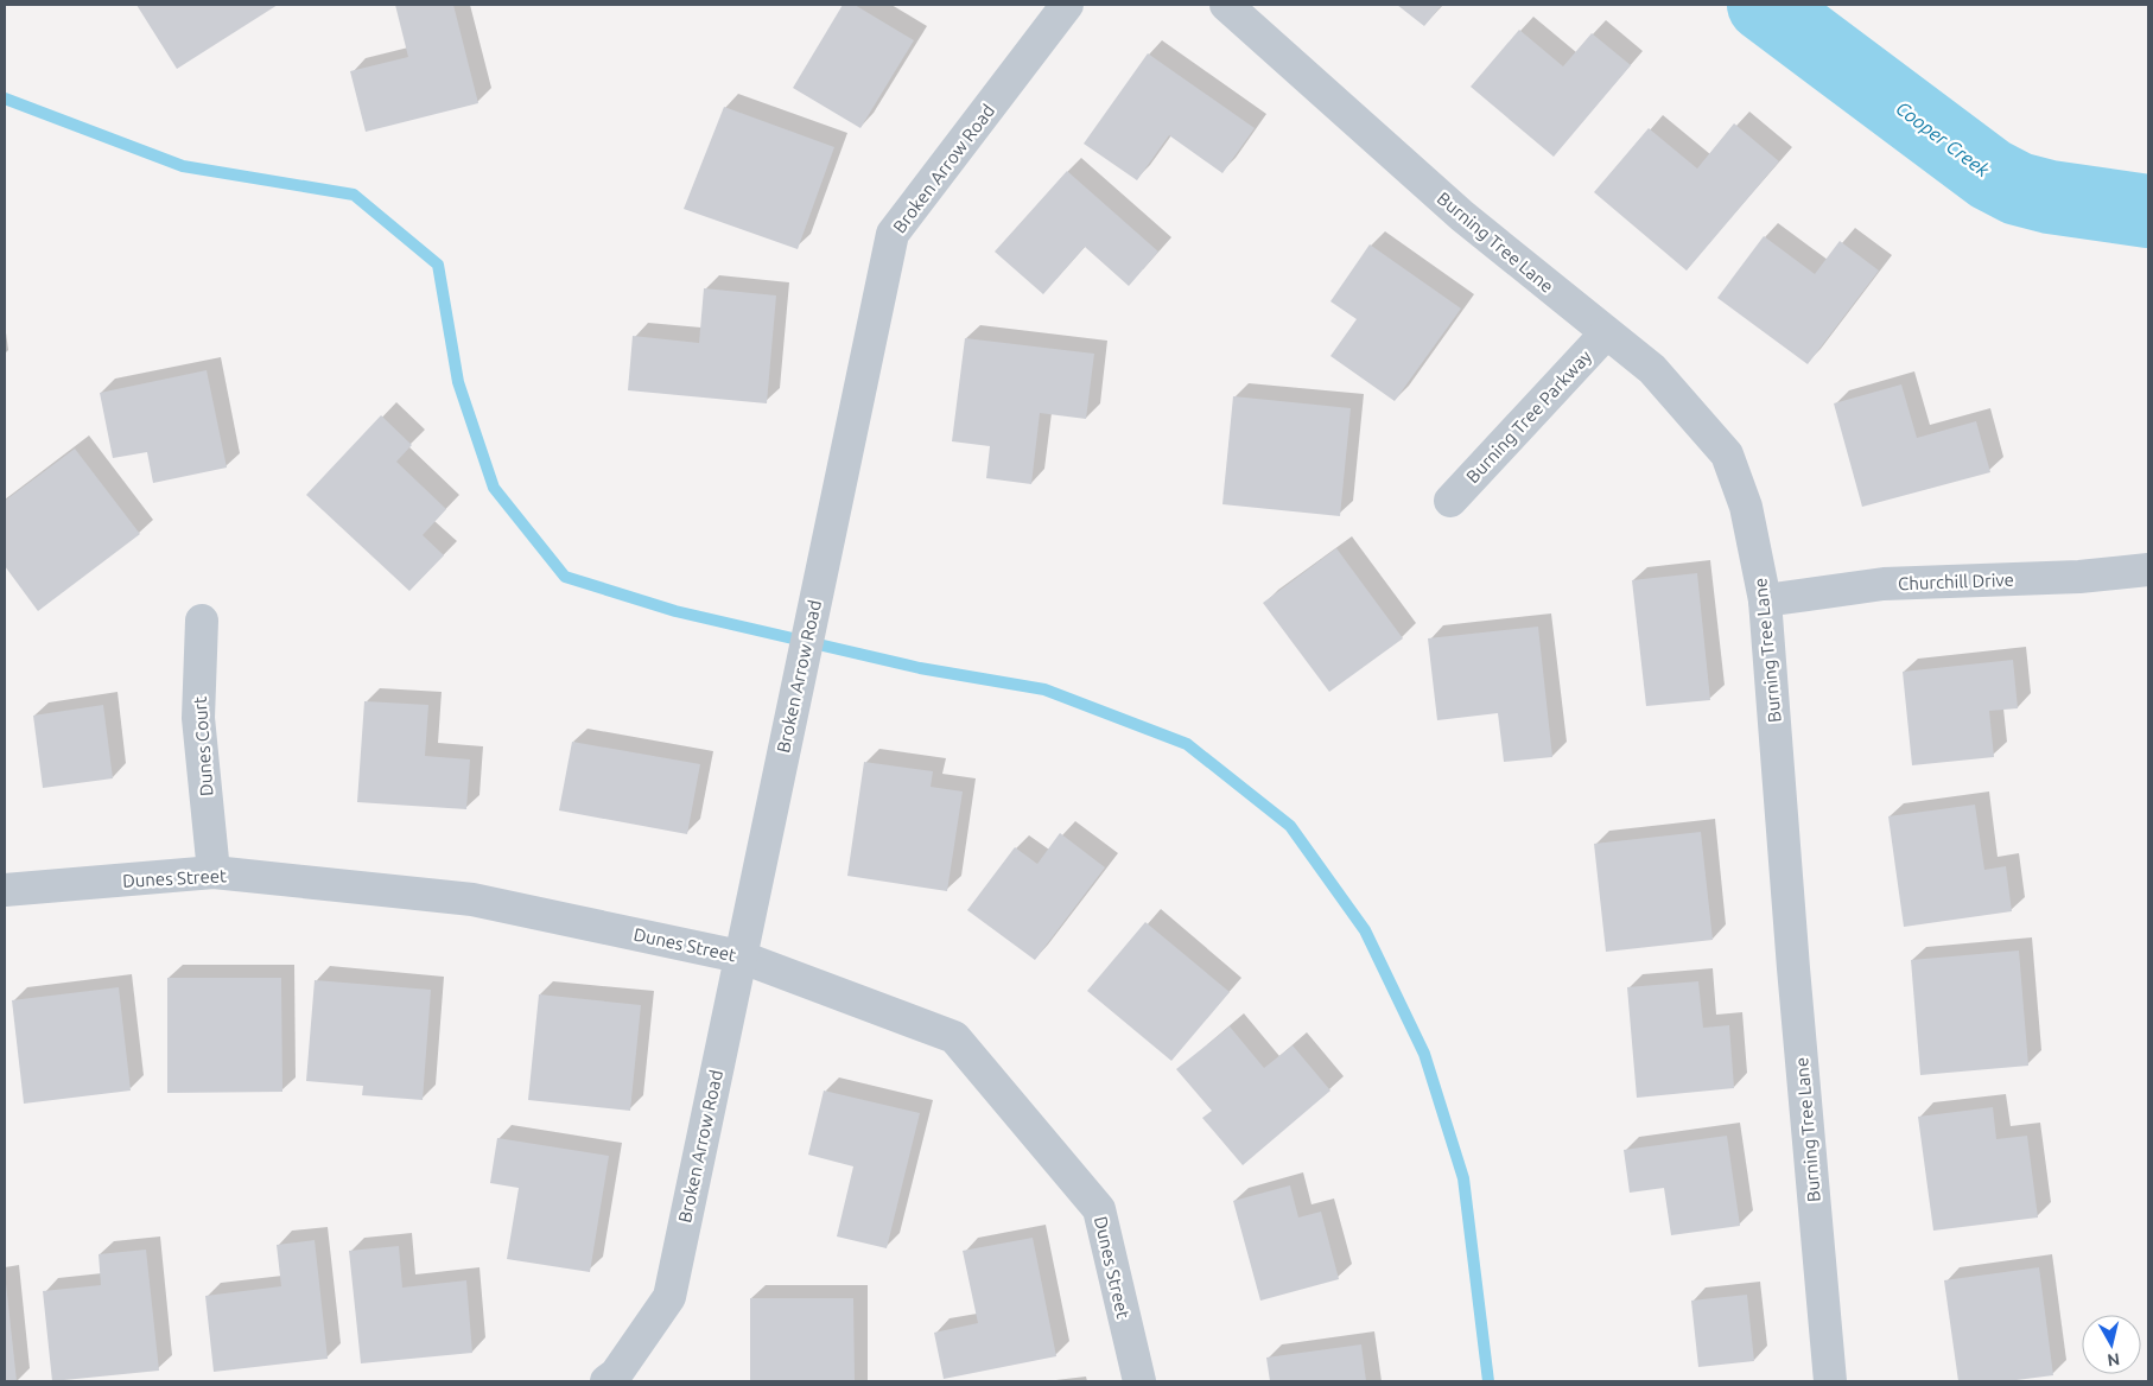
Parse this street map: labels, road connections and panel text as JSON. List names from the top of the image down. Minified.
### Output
{"streets":{"street":["Broken Arrow Road","Burning Tree Lane","Burning Tree Parkway","Churchill Drive","Dunes Court","Dunes Street"]},"crossings":[["Broken Arrow Road","Dunes Street"],["Burning Tree Lane","Burning Tree Parkway"],["Burning Tree Lane","Churchill Drive"],["Dunes Court","Dunes Street"]],"water":["Cooper Creek"],"north":"bottom"}
